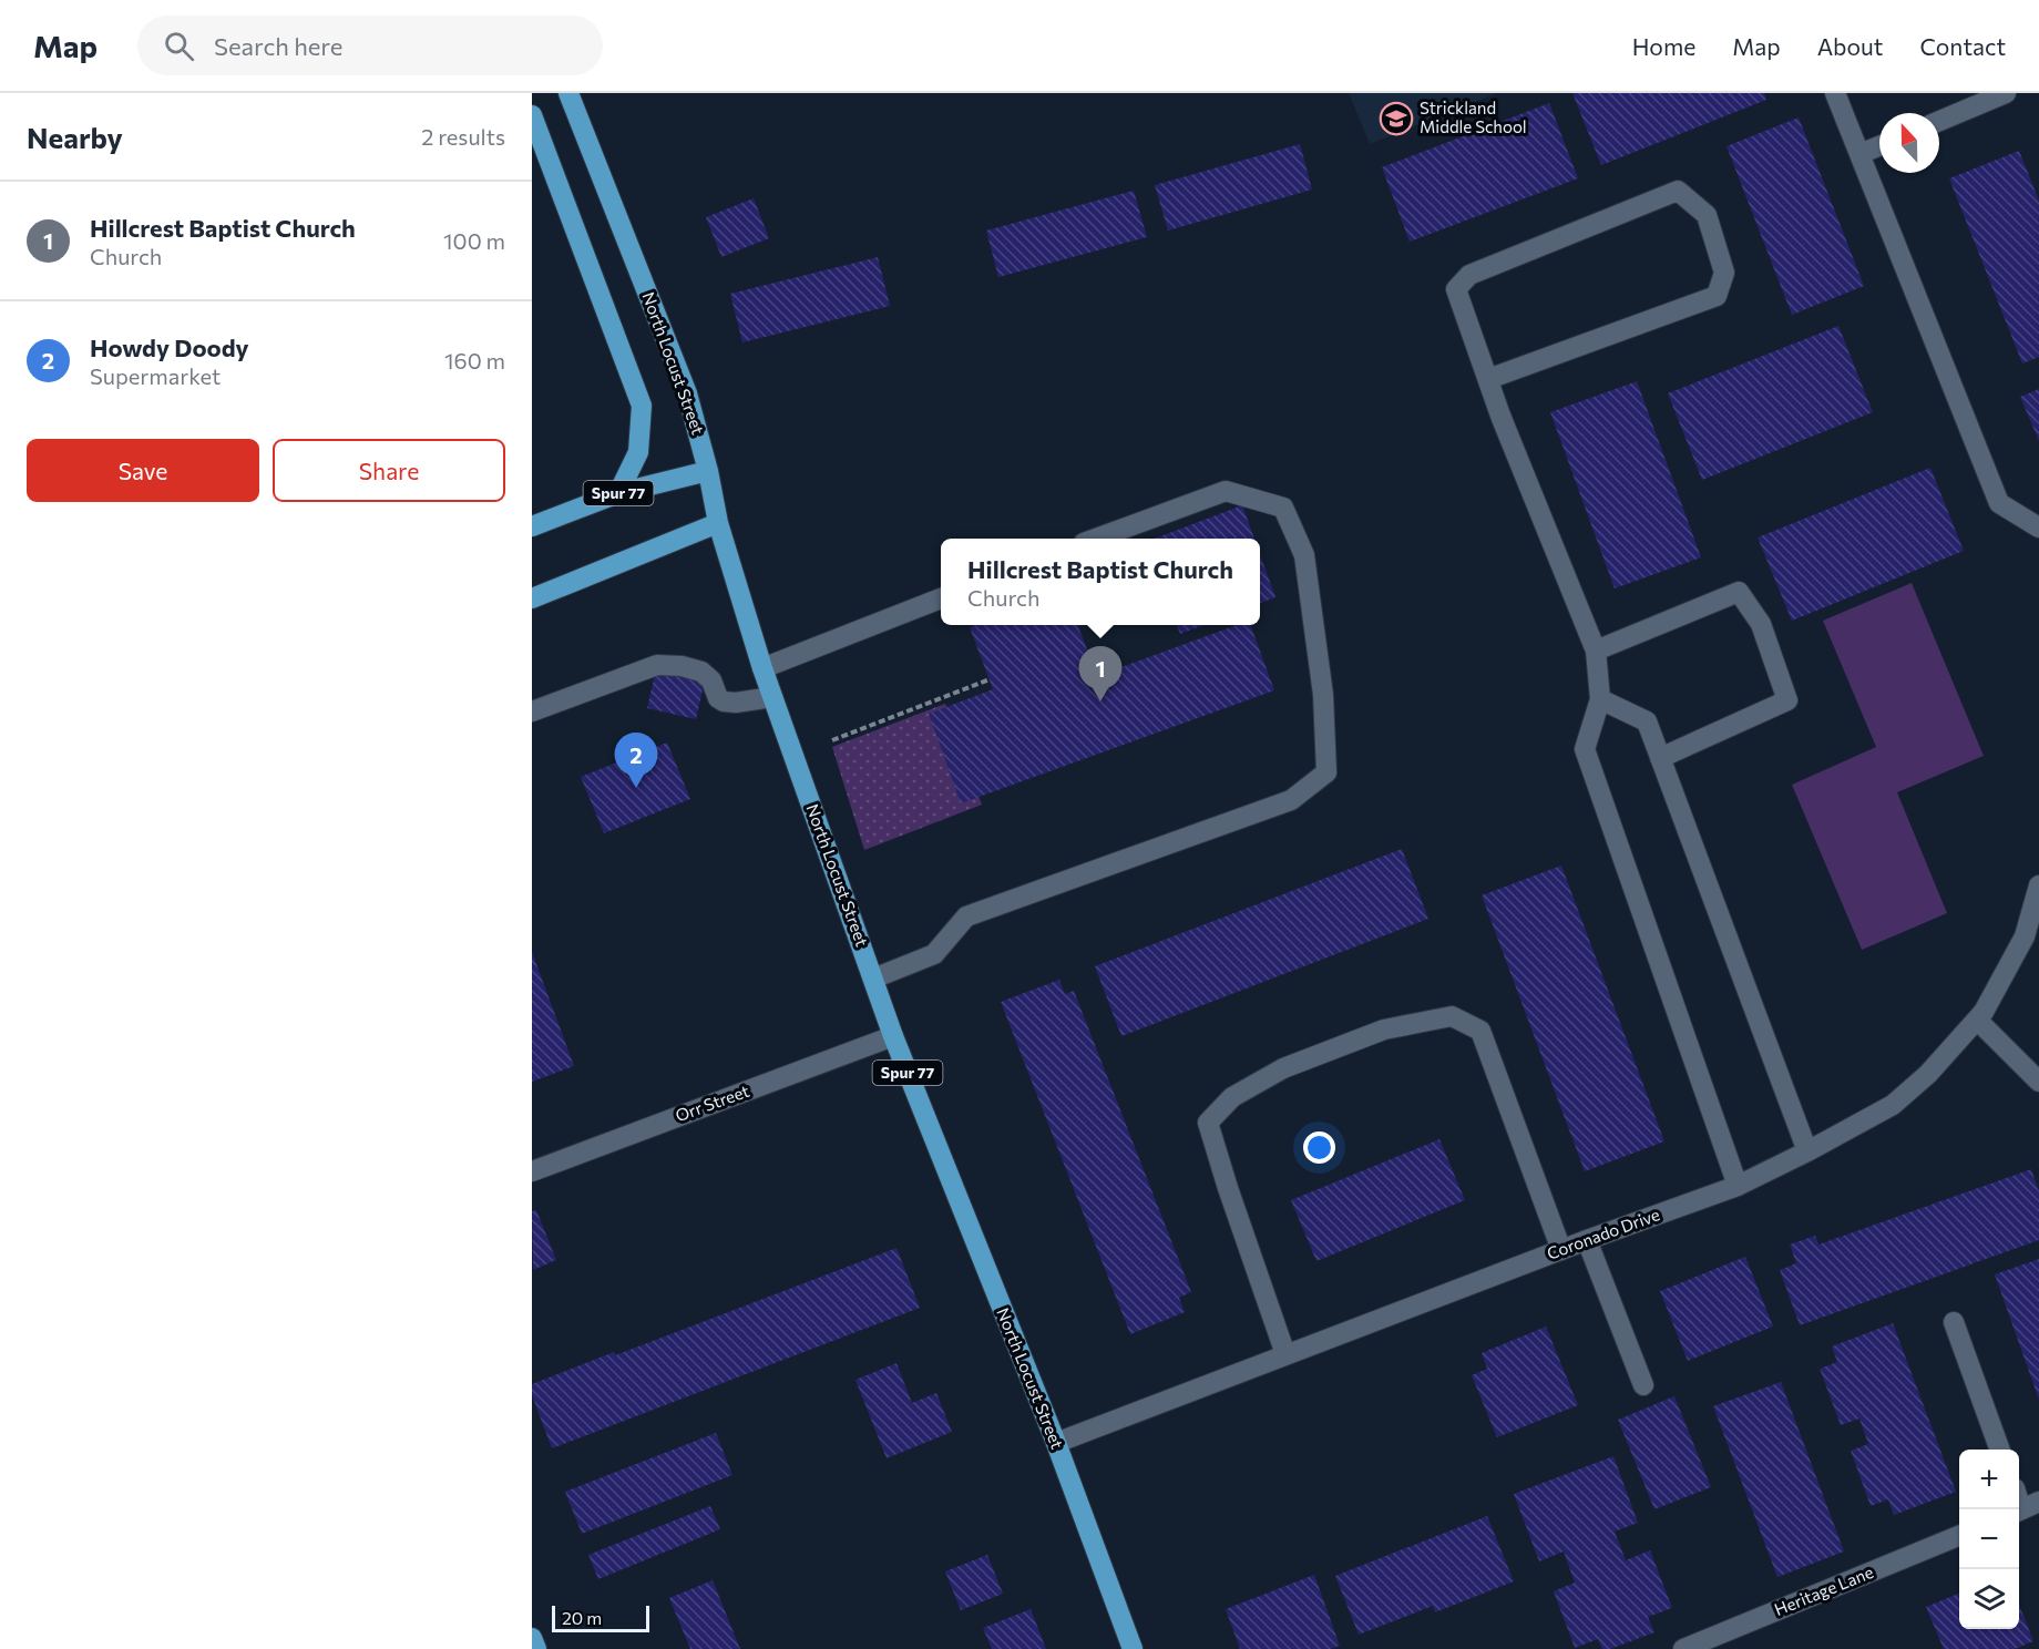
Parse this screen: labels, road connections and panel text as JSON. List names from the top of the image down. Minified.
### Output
{"streets":{"main road":["North Locust Street","Spur 77"],"street":["Orr Street","Coronado Drive","Heritage Lane"]},"crossings":[["North Locust Street","Spur 77"],["North Locust Street","Orr Street"],["North Locust Street","Coronado Drive"]],"places":{"school or university":["Strickland Middle School"]},"scale_bar":"20 m","north":"top","page":{"header":"Map","search":"Search here","nav":["Home","Map","About","Contact"],"heading":["Nearby","2 results"],"list":[{"mark":"1","name":"Hillcrest Baptist Church","note":"Church","value":"100 m"},{"mark":"2","name":"Howdy Doody","note":"Supermarket","value":"160 m"}],"buttons":["Save","Share"],"popup":["Hillcrest Baptist Church","Church"],"pins":["1","2"],"map_buttons":["+","−"],"scale":"20 m"}}
